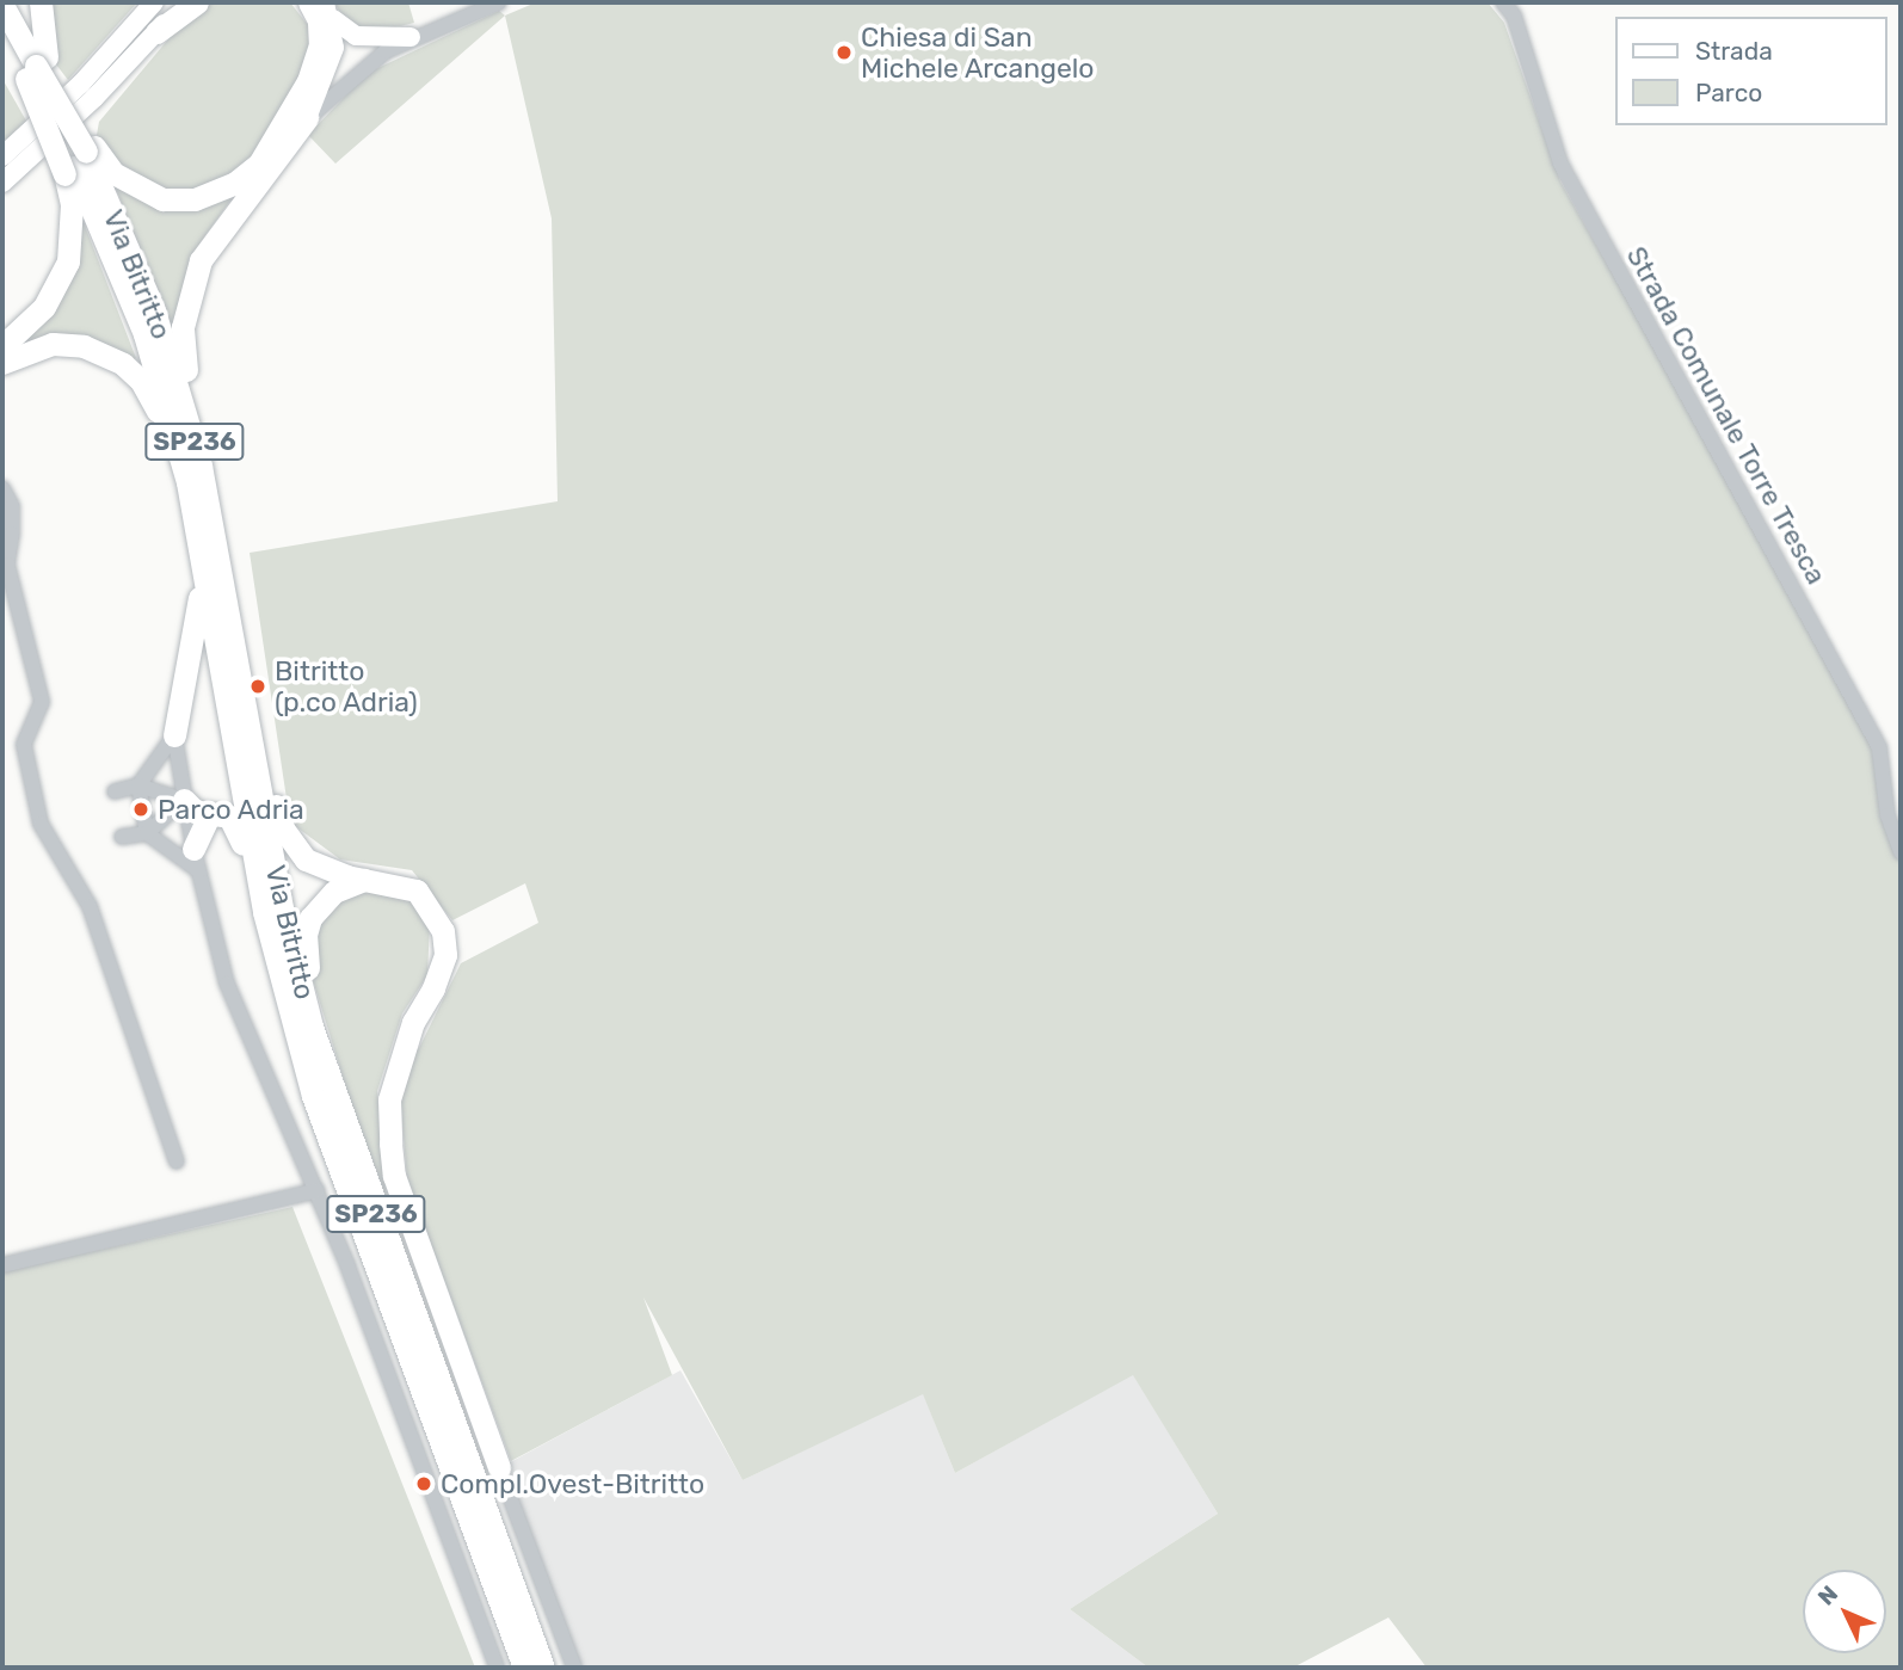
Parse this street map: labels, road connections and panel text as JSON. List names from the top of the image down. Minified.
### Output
{"streets":{"highway":["Via Bitritto","SP236"],"street":["Strada Comunale Torre Tresca"]},"places":["Chiesa di San Michele Arcangelo","Bitritto (p.co Adria)","Parco Adria","Compl.Ovest-Bitritto"],"legend":["Strada","Parco"],"north":"top left"}
